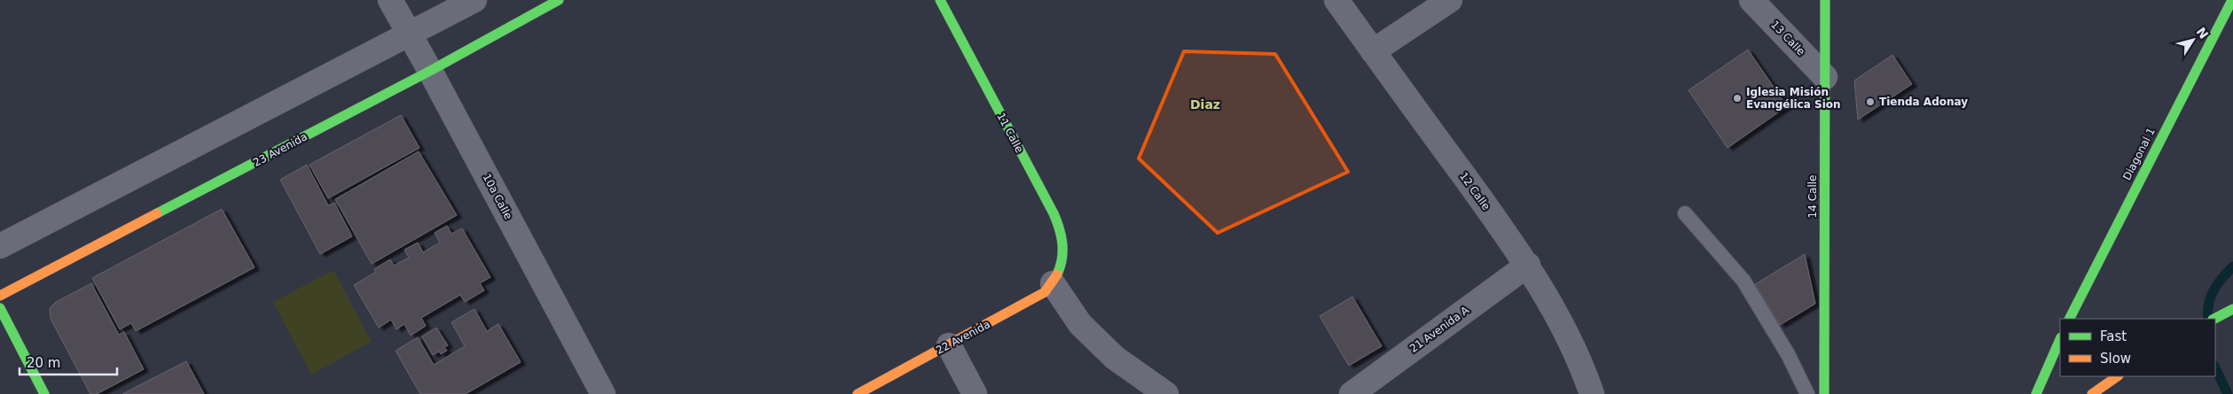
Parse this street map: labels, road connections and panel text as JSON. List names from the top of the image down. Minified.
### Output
{"streets":{"street":["13 Calle","11 Calle","23 Avenida","Diagonal 1","12 Calle","10a Calle","14 Calle","21 Avenida A","22 Avenida"]},"crossings":[["13 Calle","14 Calle"],["11 Calle","22 Avenida"],["23 Avenida","10a Calle"],["12 Calle","21 Avenida A"]],"districts":["Diaz"],"places":["Iglesia Misión Evangélica Sion","Tienda Adonay"],"legend":["Fast","Slow"],"scale_bar":"20 m","north":"top right"}
